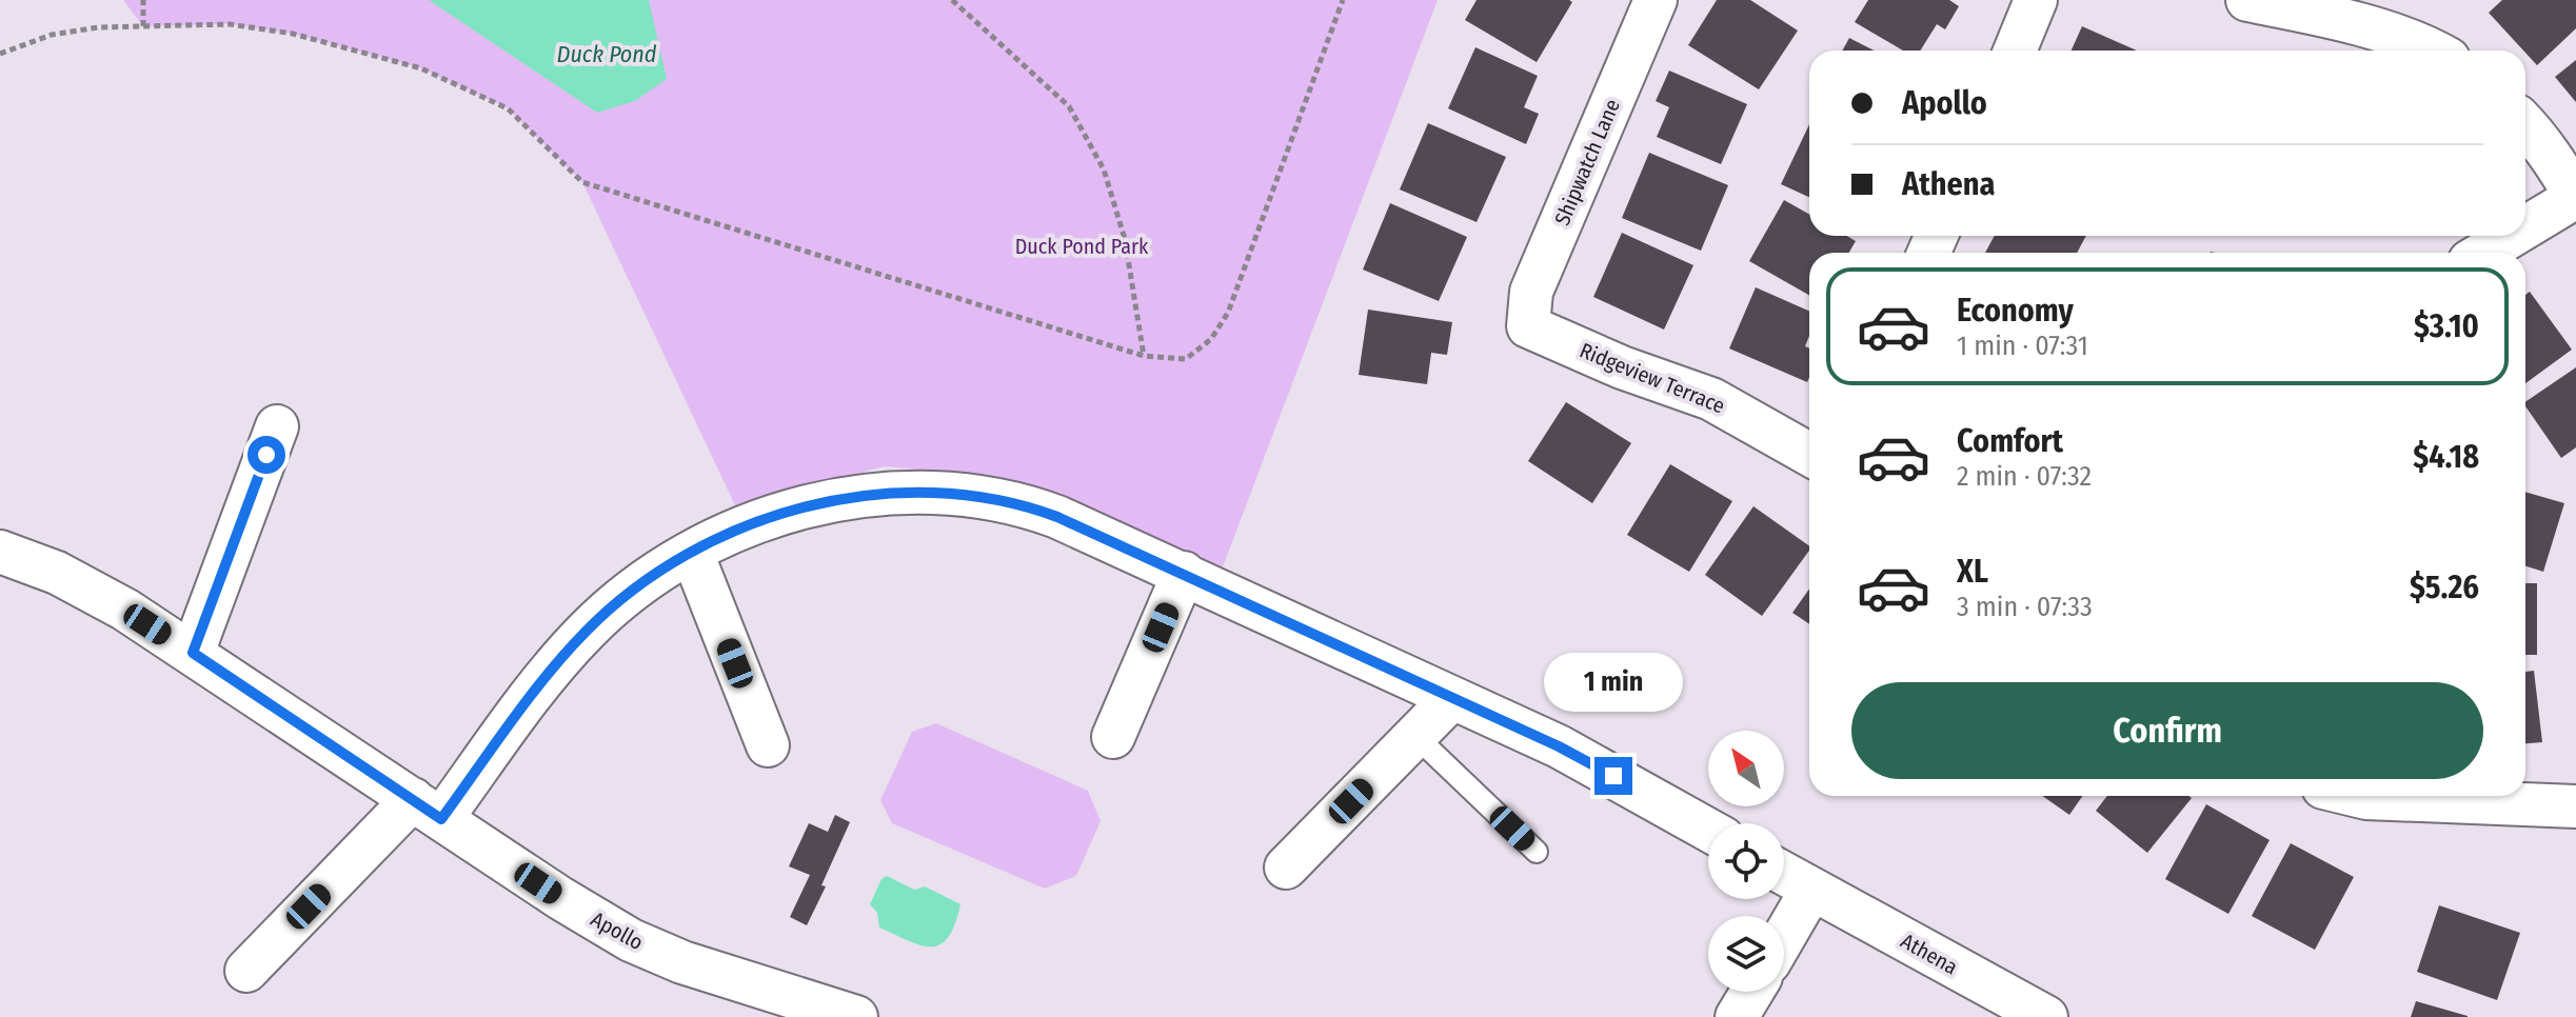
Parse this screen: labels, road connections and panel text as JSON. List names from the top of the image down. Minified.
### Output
{"streets":{"street":["Shipwatch Lane","Ridgeview Terrace","Apollo","Athena"]},"crossings":[["Shipwatch Lane","Ridgeview Terrace"]],"water":["Duck Pond"],"parks":["Duck Pond Park"],"north":"top left","page":{"banner":["Apollo","Athena"],"list":[{"name":"Economy","note":"1 min · 07:31","value":"$3.10"},{"name":"Comfort","note":"2 min · 07:32","value":"$4.18"},{"name":"XL","note":"3 min · 07:33","value":"$5.26"}],"bubble":"1 min","buttons":"Confirm"}}
